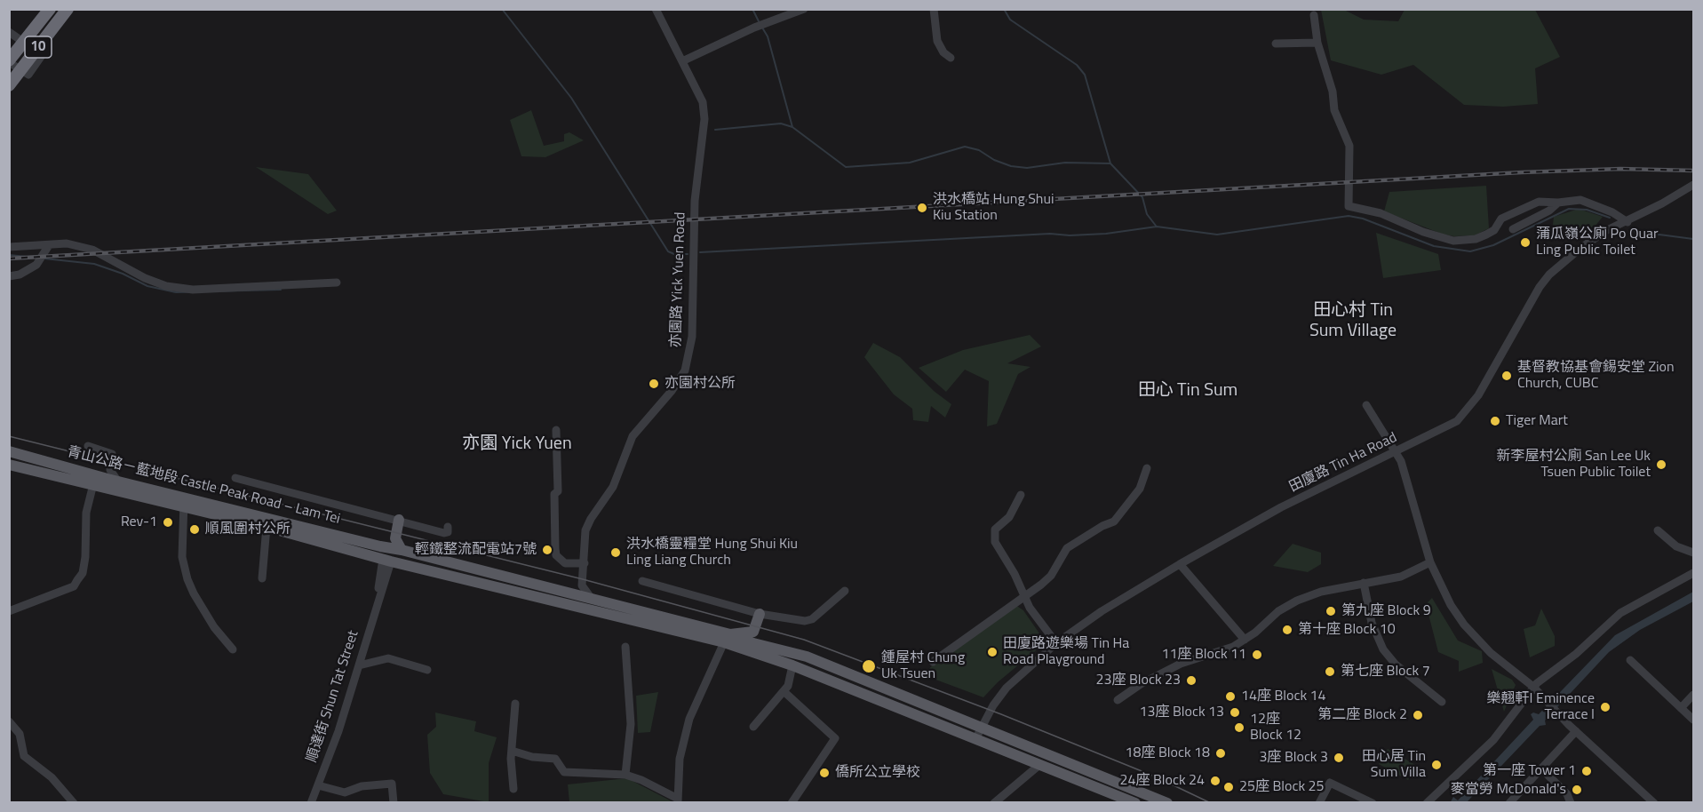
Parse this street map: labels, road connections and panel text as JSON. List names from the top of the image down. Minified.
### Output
{"streets":{"highway":["10"],"main road":["青山公路－藍地段 Castle Peak Road – Lam Tei"],"street":["亦園路 Yick Yuen Road","田廈路 Tin Ha Road","順達街 Shun Tat Street"]},"crossings":[["田廈路 Tin Ha Road","青山公路－藍地段 Castle Peak Road – Lam Tei"],["青山公路－藍地段 Castle Peak Road – Lam Tei","順達街 Shun Tat Street"]],"districts":["田心村 Tin Sum Village","田心 Tin Sum","亦園 Yick Yuen"],"places":["洪水橋站 Hung Shui Kiu Station","蒲瓜嶺公廁 Po Quar Ling Public Toilet","基督教協基會錫安堂 Zion Church, CUBC","亦園村公所","Tiger Mart","新李屋村公廁 San Lee Uk Tsuen Public Toilet","Rev-1","順風圍村公所","輕鐵整流配電站7號","洪水橋靈糧堂 Hung Shui Kiu Ling Liang Church","第九座 Block 9","第十座 Block 10","田廈路遊樂場 Tin Ha Road Playground","11座 Block 11","鍾屋村 Chung Uk Tsuen","第七座 Block 7","23座 Block 23","14座 Block 14","樂翹軒I Eminence Terrace I","13座 Block 13","第二座 Block 2","12座 Block 12","18座 Block 18","3座 Block 3","田心居 Tin Sum Villa","第一座 Tower 1","僑所公立學校","24座 Block 24","25座 Block 25","麥當勞 McDonald's"]}
